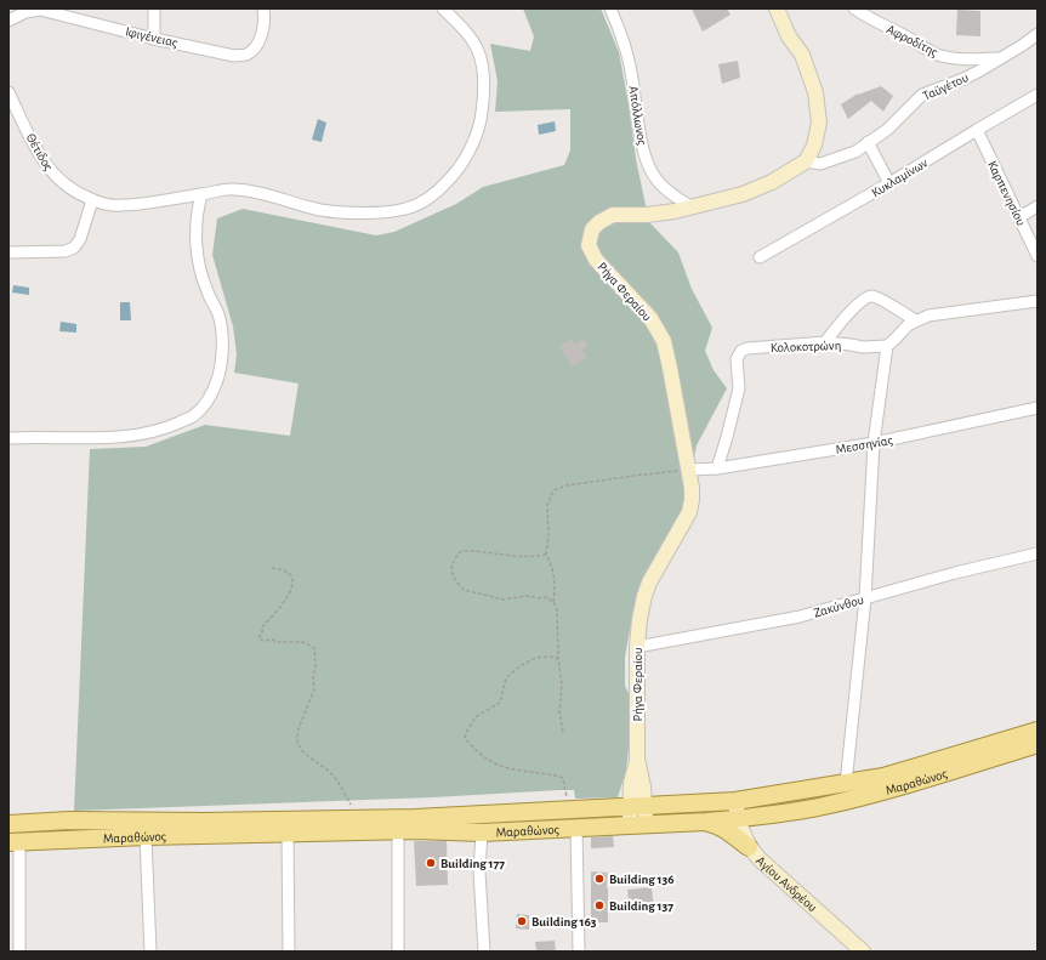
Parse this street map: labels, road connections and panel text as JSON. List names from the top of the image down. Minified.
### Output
{"streets":{"main road":["Μαραθώνος"],"street":["Ιφιγένειας","Αφροδίτης","Ταϋγέτου","Απόλλωνος","Θέτιδος","Κυκλαμίνων","Καρπενησίου","Ρήγα Φεραίου","Κολοκοτρώνη","Μεσσηνίας","Ζακύνθου","Αγίου Ανδρέου"]},"crossings":[["Αφροδίτης","Ταϋγέτου"],["Ταϋγέτου","Ρήγα Φεραίου"],["Απόλλωνος","Ρήγα Φεραίου"],["Κυκλαμίνων","Καρπενησίου"],["Ρήγα Φεραίου","Μεσσηνίας"],["Ρήγα Φεραίου","Ζακύνθου"],["Ρήγα Φεραίου","Μαραθώνος"],["Κολοκοτρώνη","Μεσσηνίας"],["Μαραθώνος","Αγίου Ανδρέου"]],"places":["Building 177","Building 136","Building 137","Building 163"]}
